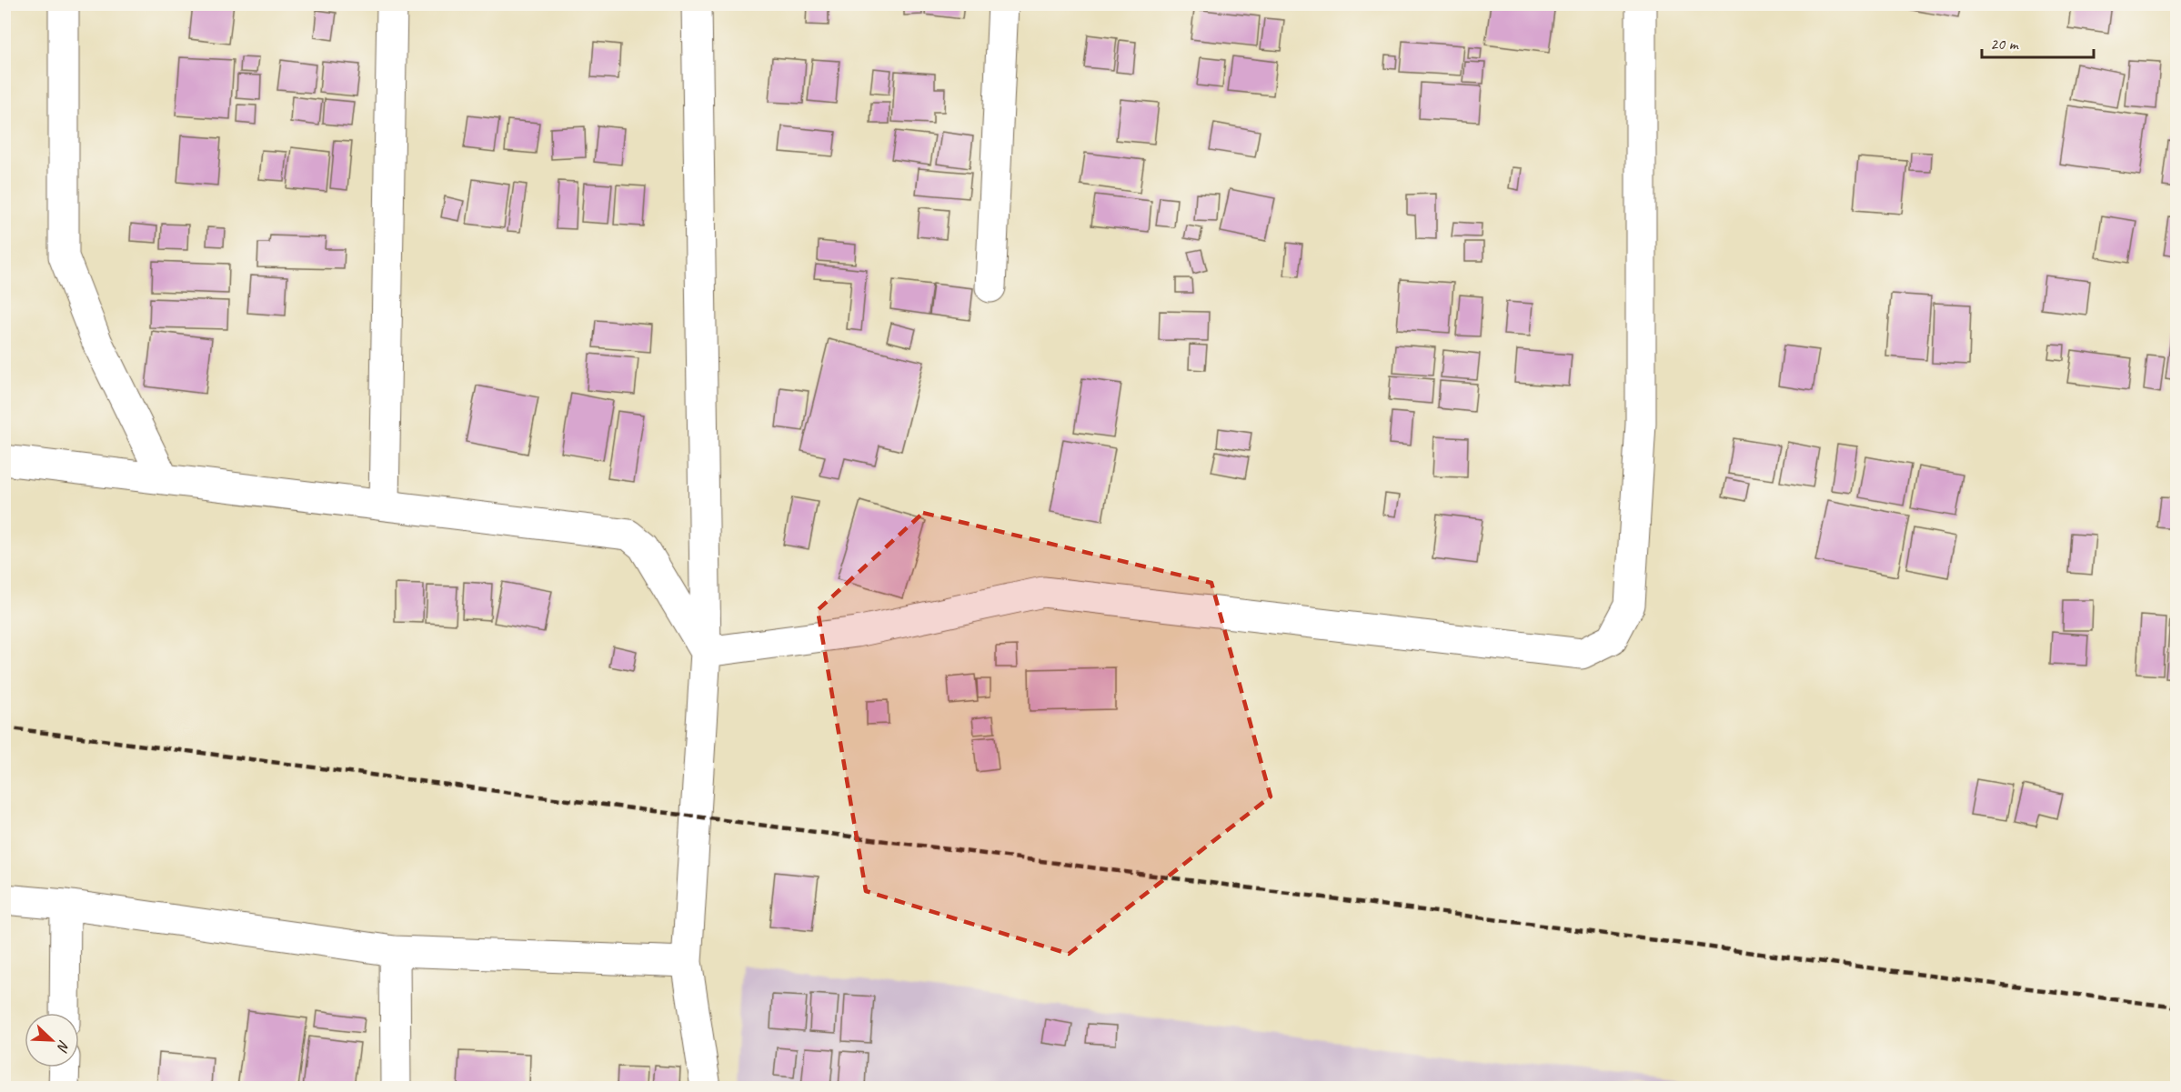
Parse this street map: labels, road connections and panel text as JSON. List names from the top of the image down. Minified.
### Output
{"scale_bar":"20 m","north":"bottom right"}
